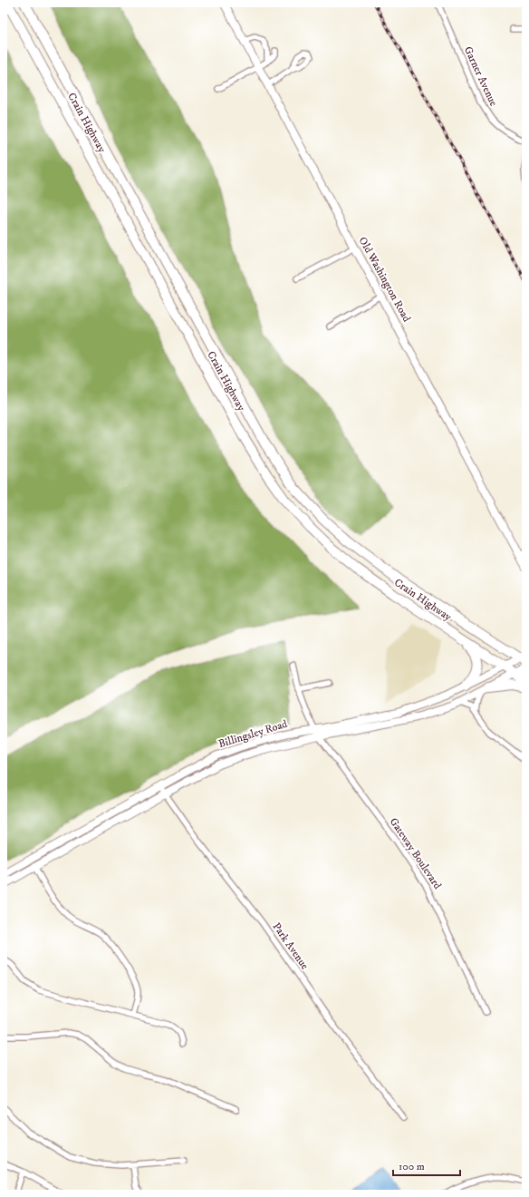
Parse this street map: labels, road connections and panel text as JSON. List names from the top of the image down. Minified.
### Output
{"streets":{"highway":["Crain Highway"],"main road":["Old Washington Road","Billingsley Road"],"street":["Garner Avenue","Gateway Boulevard","Park Avenue"]},"crossings":[["Crain Highway","Billingsley Road"],["Billingsley Road","Gateway Boulevard"],["Billingsley Road","Park Avenue"]],"scale_bar":"100 m"}
